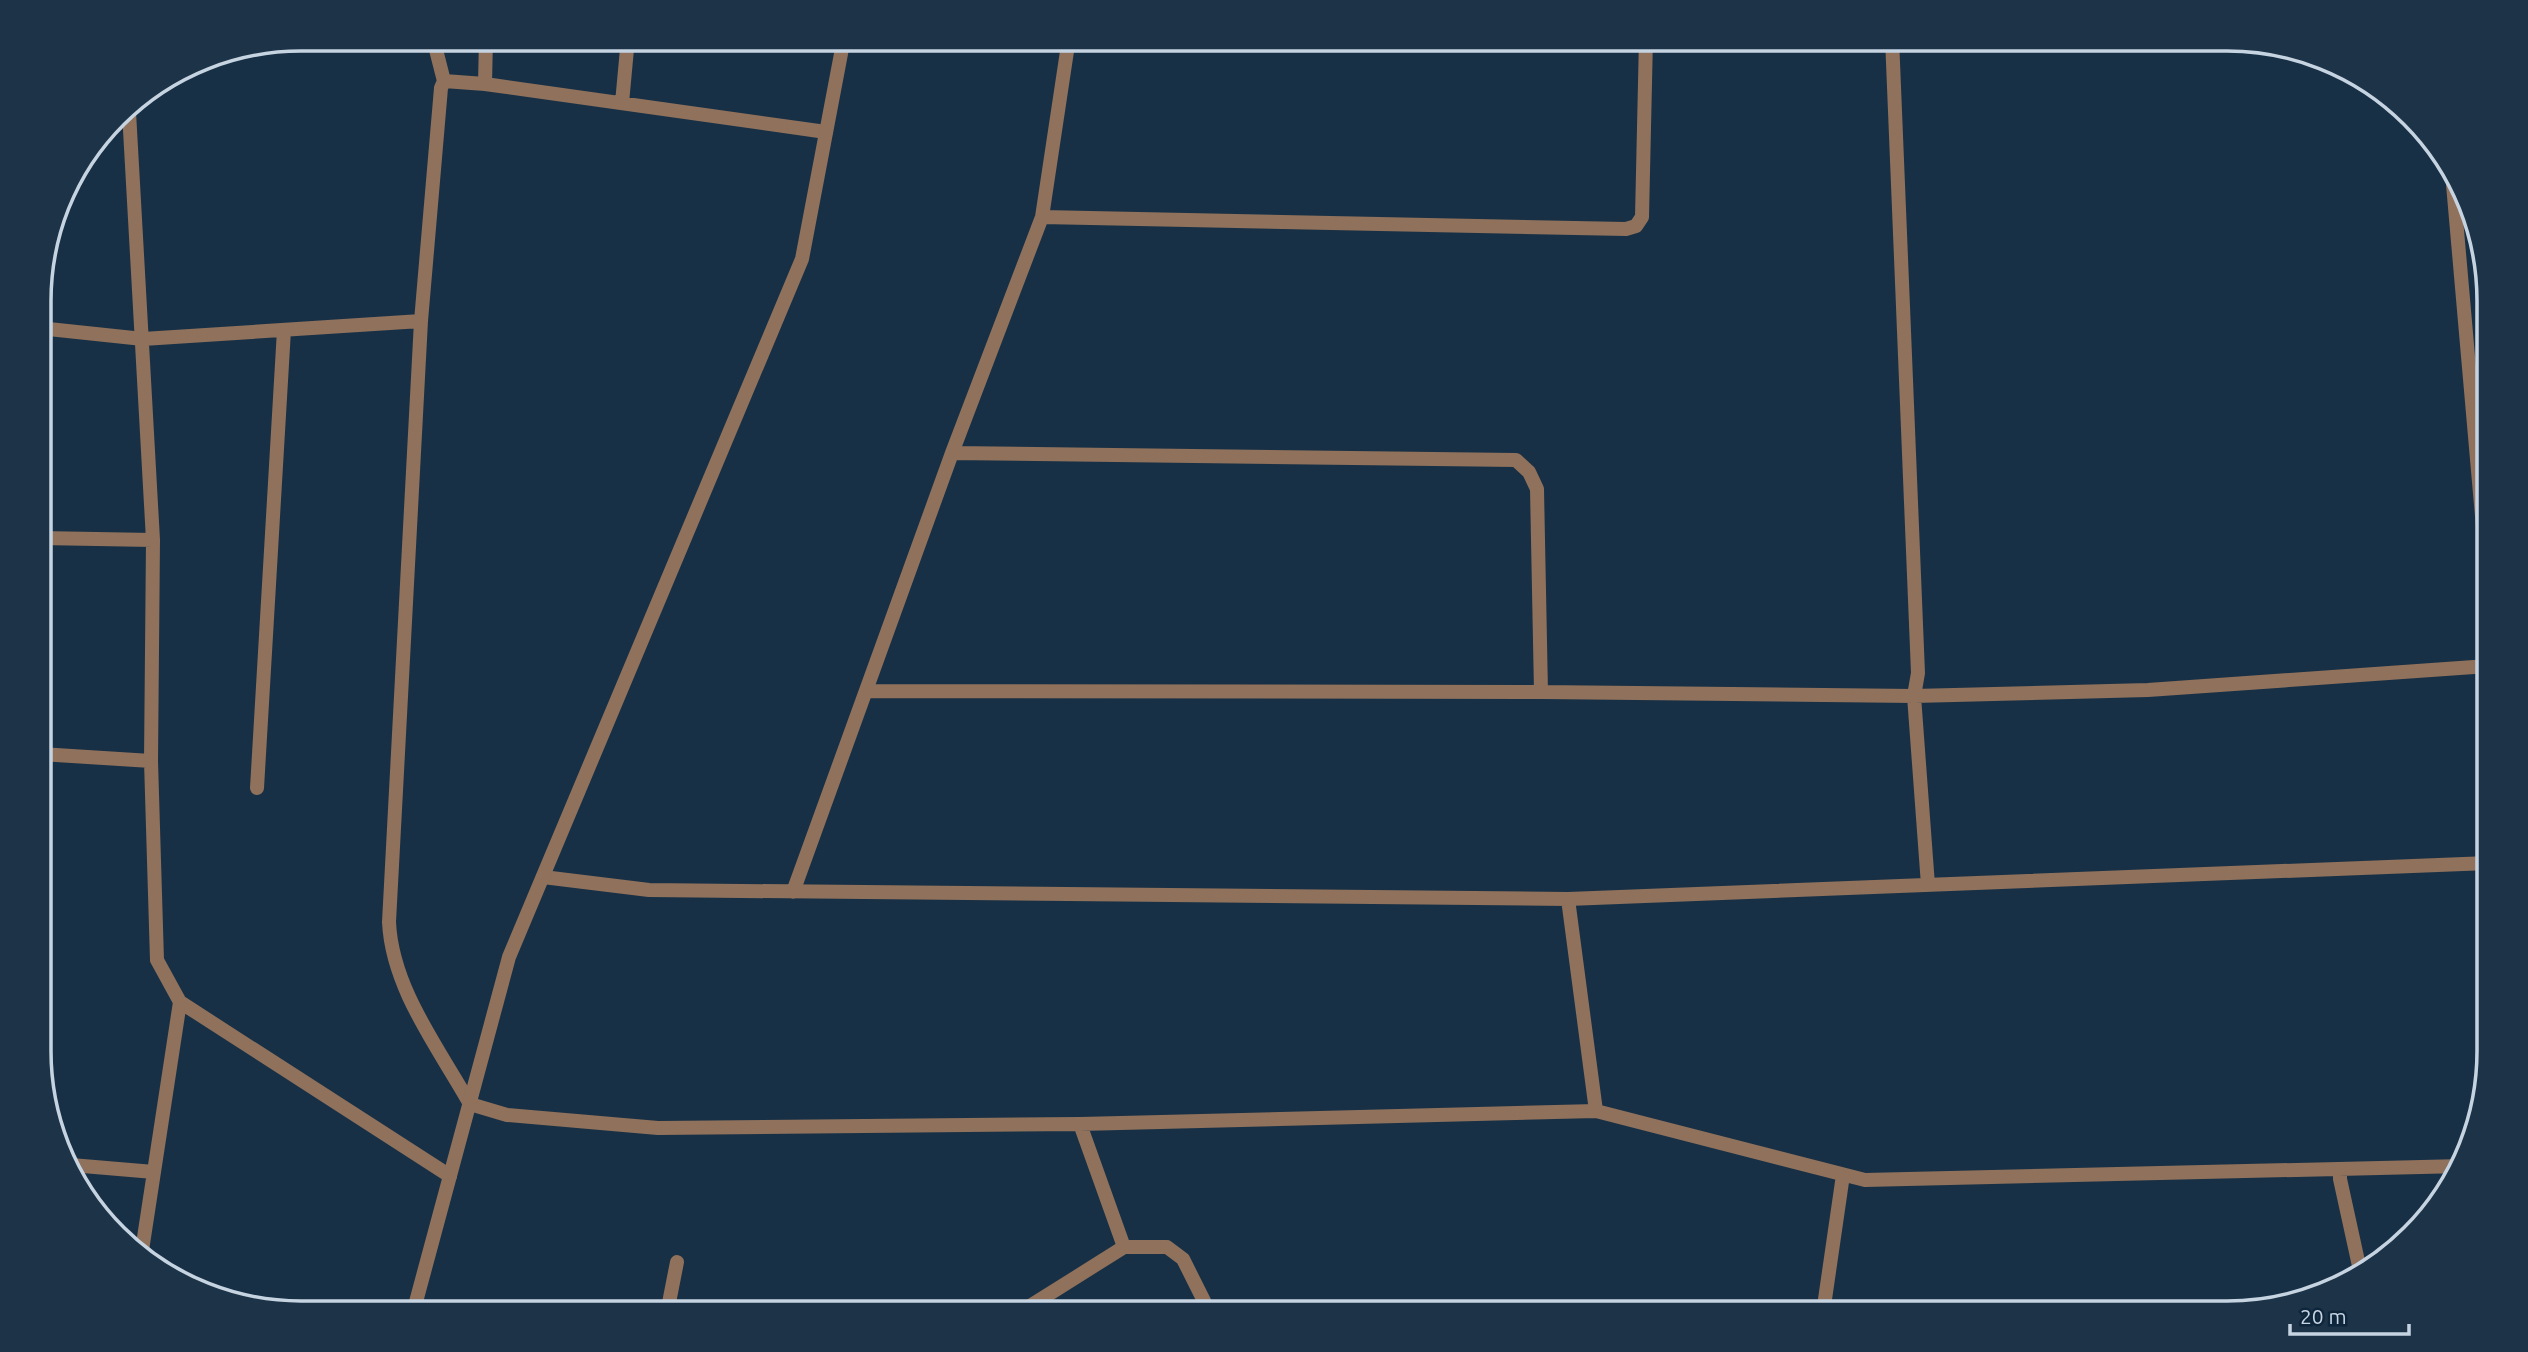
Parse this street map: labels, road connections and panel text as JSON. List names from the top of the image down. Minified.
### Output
{"scale_bar":"20 m"}
